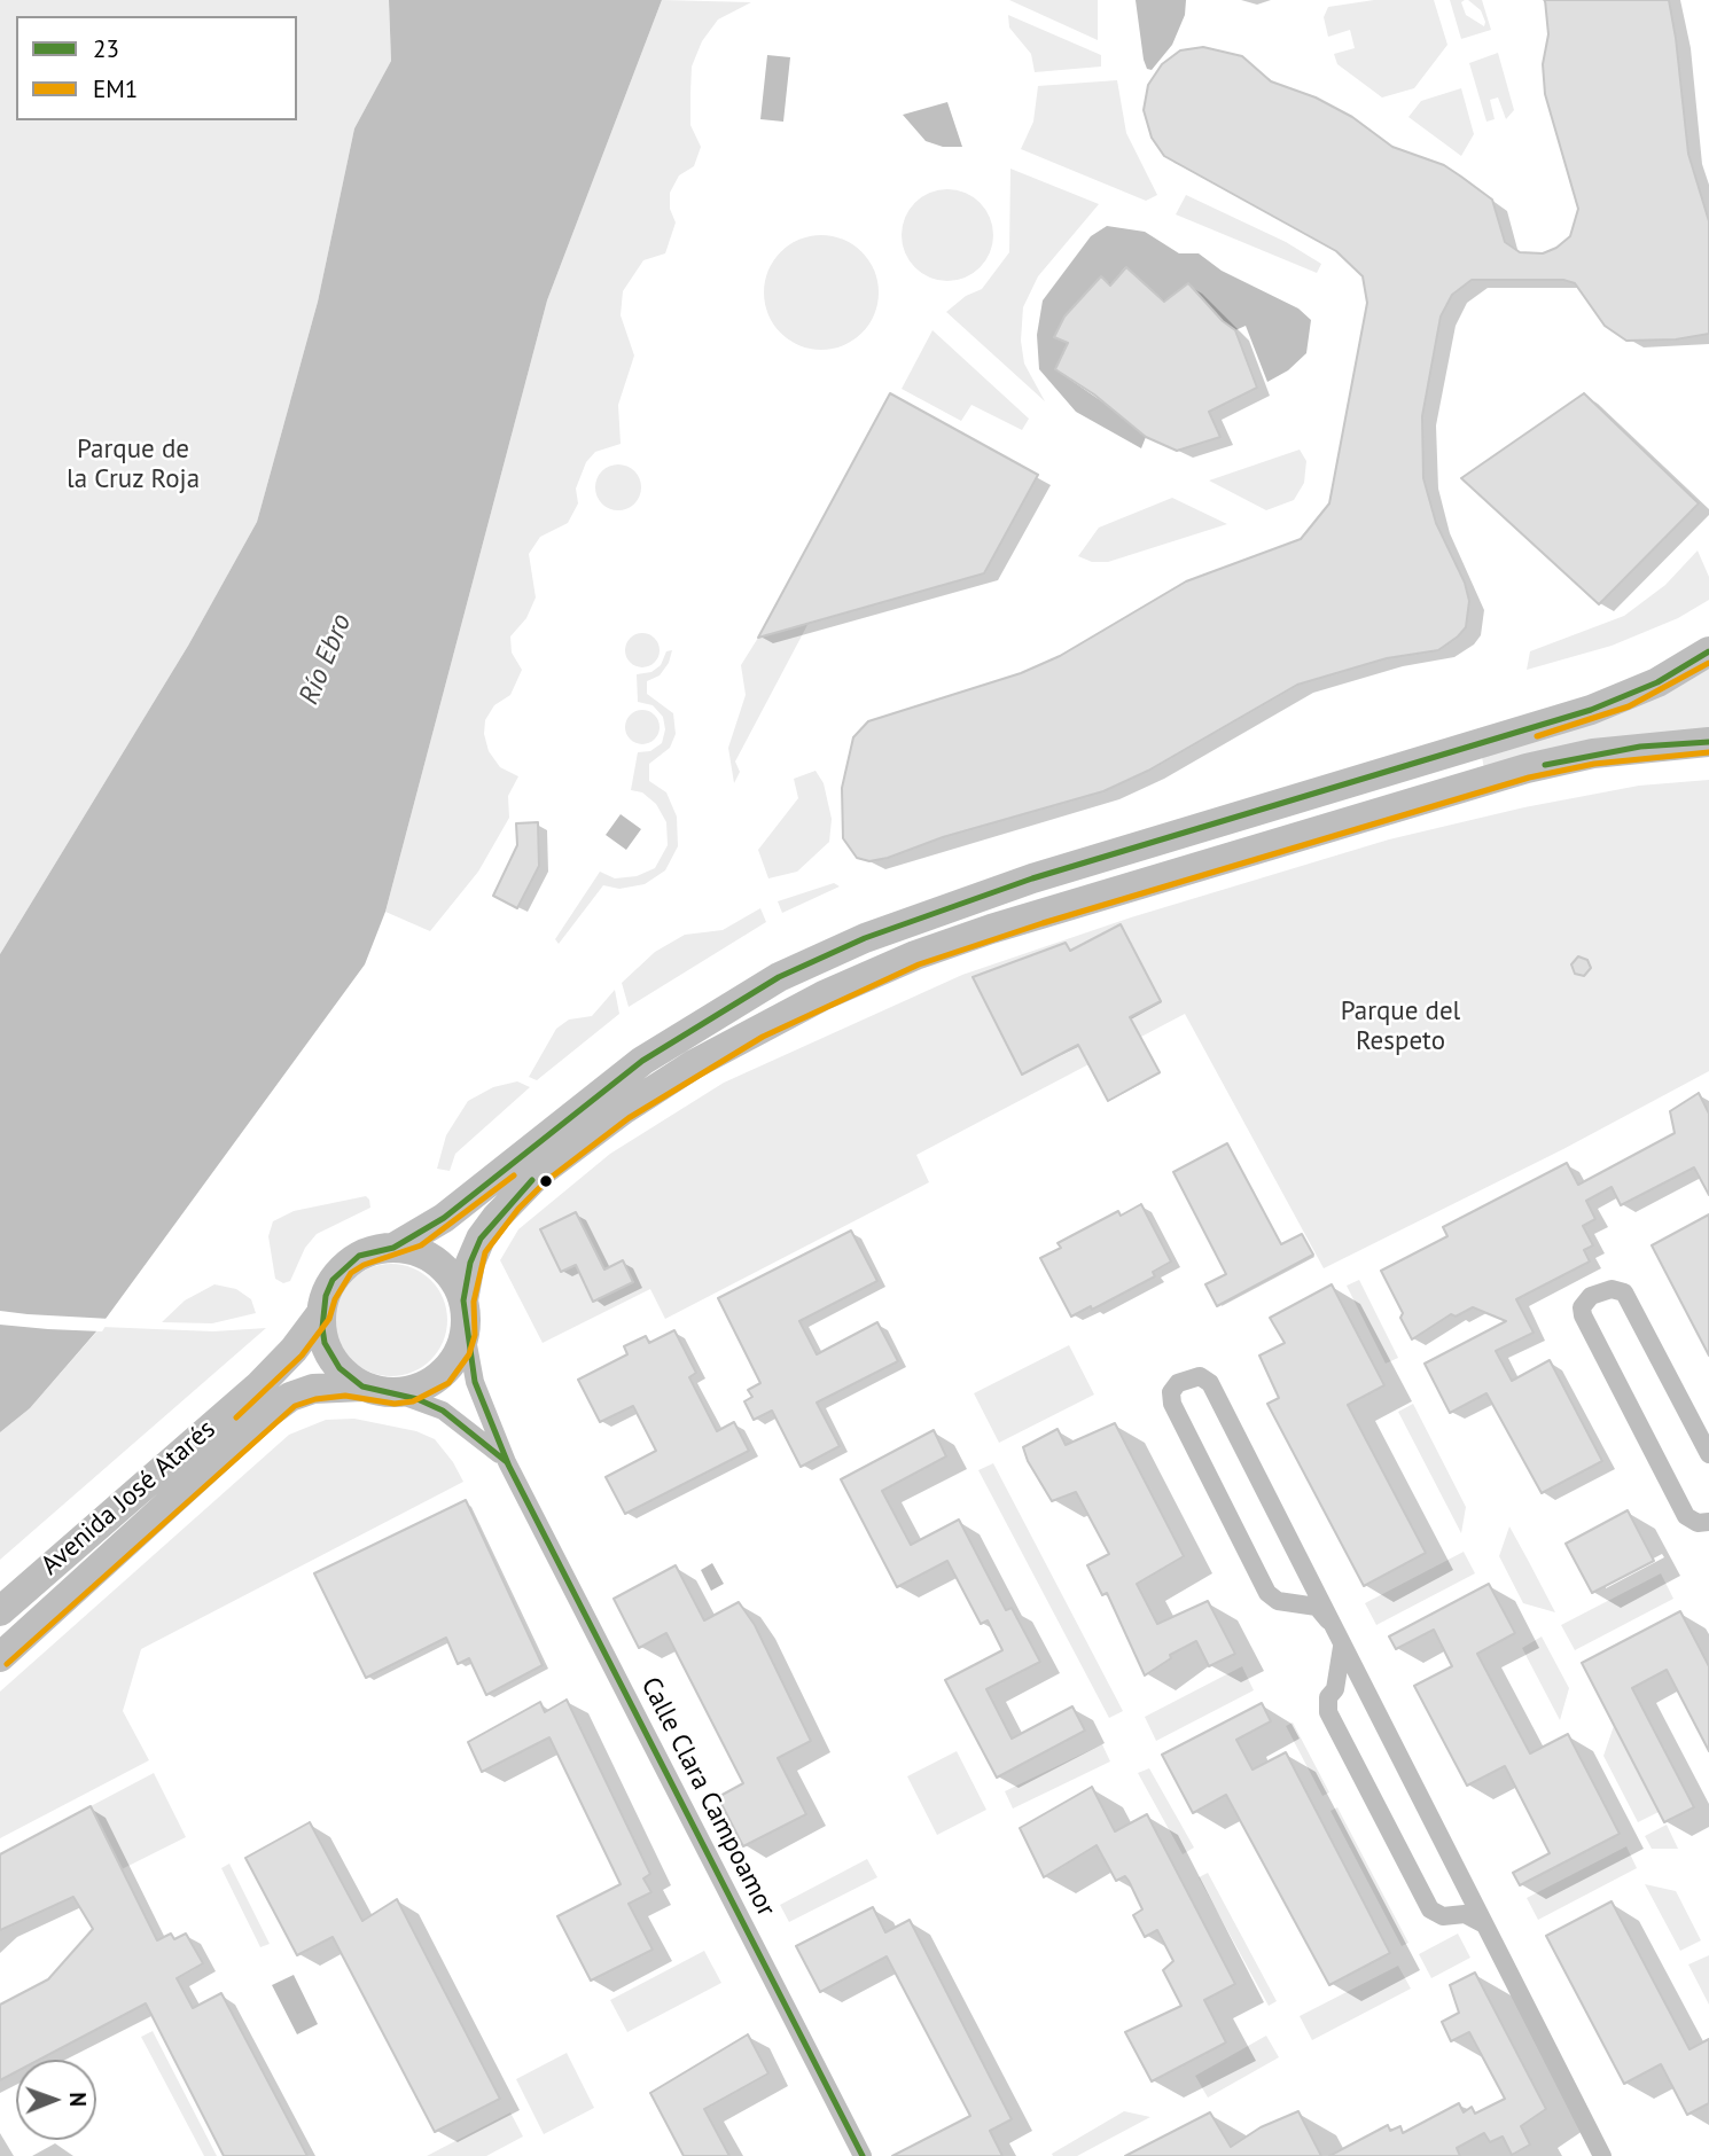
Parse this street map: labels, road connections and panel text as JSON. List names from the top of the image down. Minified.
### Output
{"streets":{"main road":["Avenida José Atarés"],"street":["Calle Clara Campoamor"]},"crossings":[["Avenida José Atarés","Calle Clara Campoamor"]],"water":["Río Ebro"],"parks":["Parque de la Cruz Roja","Parque del Respeto"],"lines":["transit line 23","transit line EM1"],"legend":["23","EM1"],"north":"right"}
